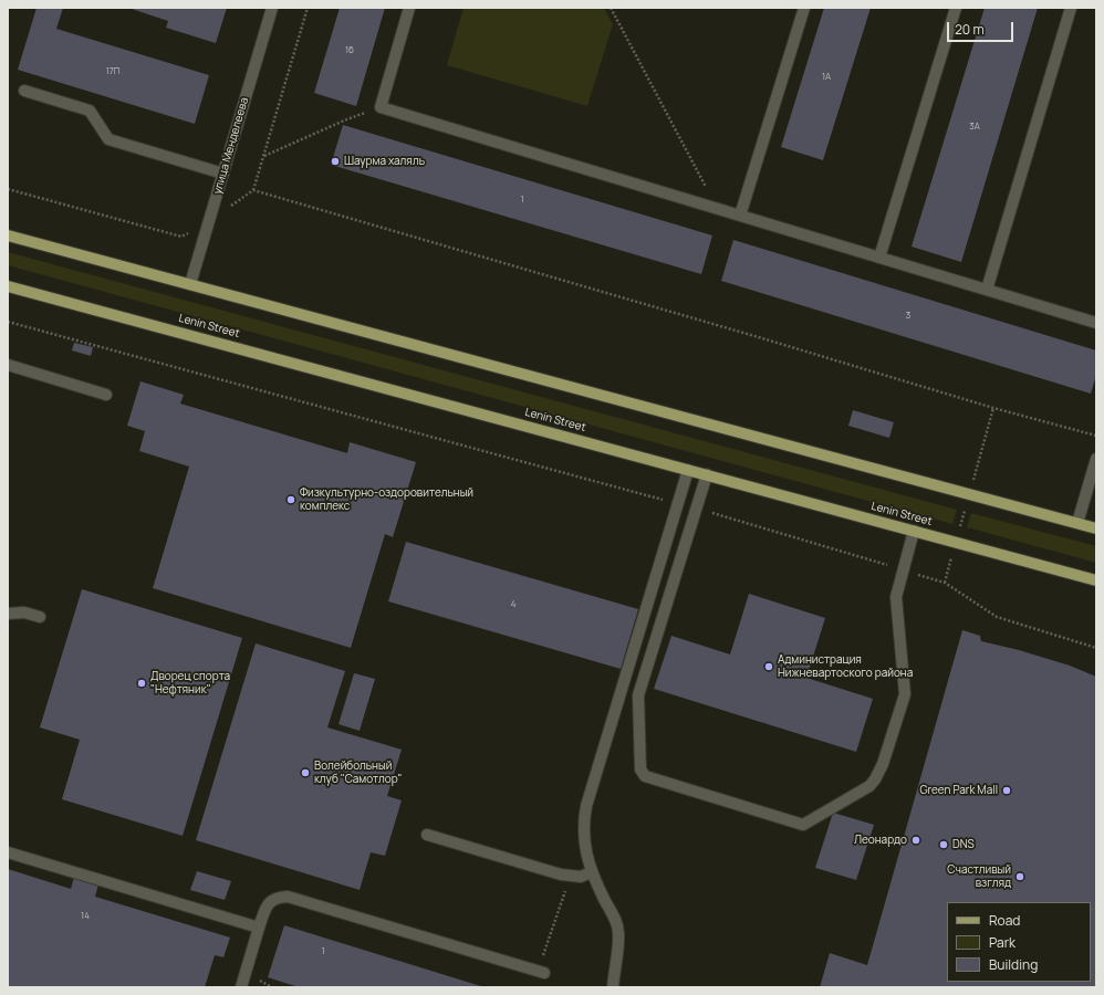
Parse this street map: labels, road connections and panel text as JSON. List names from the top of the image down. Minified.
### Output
{"streets":{"main road":["Lenin Street"],"street":["улица Менделеева"]},"places":["Шаурма халяль","Физкультурно-оздоровительный комплекс","Администрация Нижневартоского района","Дворец спорта \"Нефтяник\"","Волейбольный клуб \"Самотлор\"","Green Park Mall","Леонардо","DNS","Счастливый взгляд"],"house_numbers":["16","17П","1А","3А","1","3","4","14","1"],"legend":["Road","Park","Building"],"scale_bar":"20 m"}
